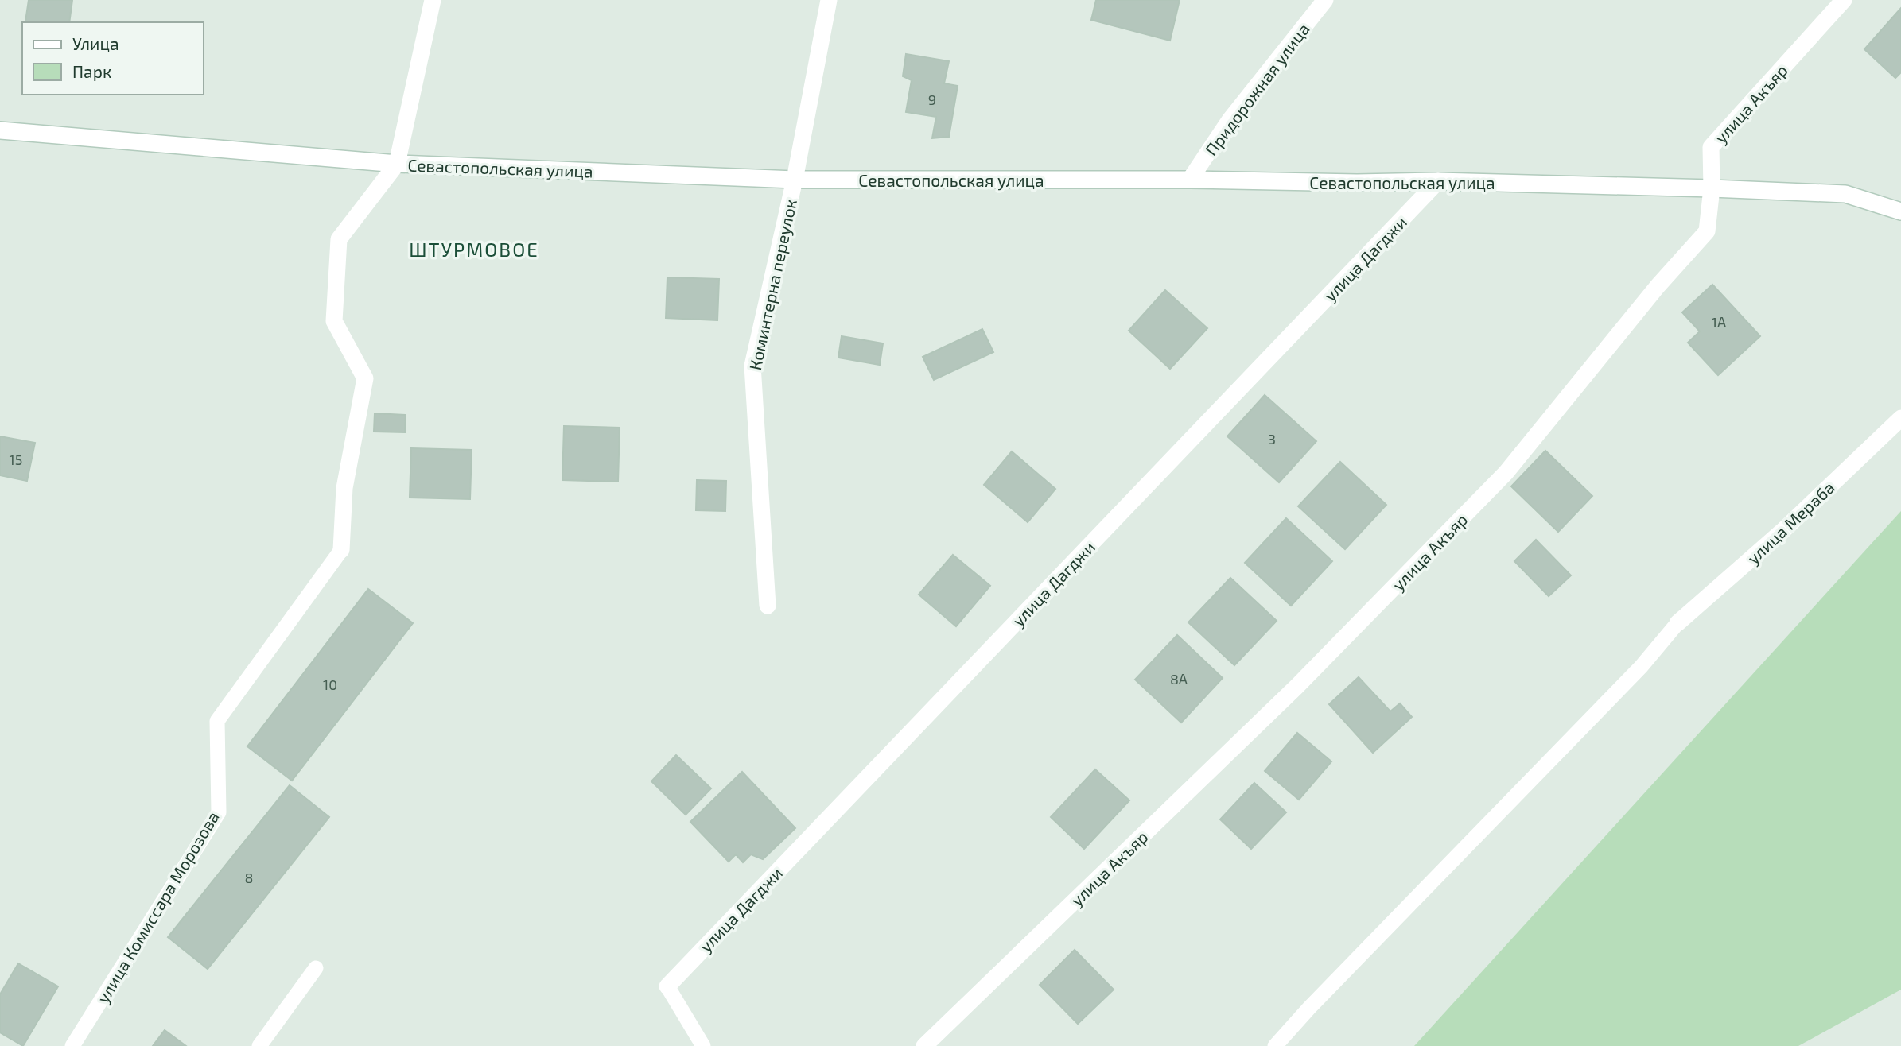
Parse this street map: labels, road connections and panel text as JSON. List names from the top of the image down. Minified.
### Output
{"streets":{"street":["Придорожная улица","улица Акъяр","Севастопольская улица","улица Дагджи","Коминтерна переулок","улица Мераба","улица Комиссара Морозова"]},"crossings":[["Придорожная улица","Севастопольская улица"],["улица Акъяр","Севастопольская улица"],["Севастопольская улица","улица Дагджи"],["Севастопольская улица","Коминтерна переулок"],["Севастопольская улица","улица Комиссара Морозова"]],"districts":["ШТУРМОВОЕ"],"house_numbers":["9","1А","3","15","8А","10","8"],"legend":["Улица","Парк"]}
